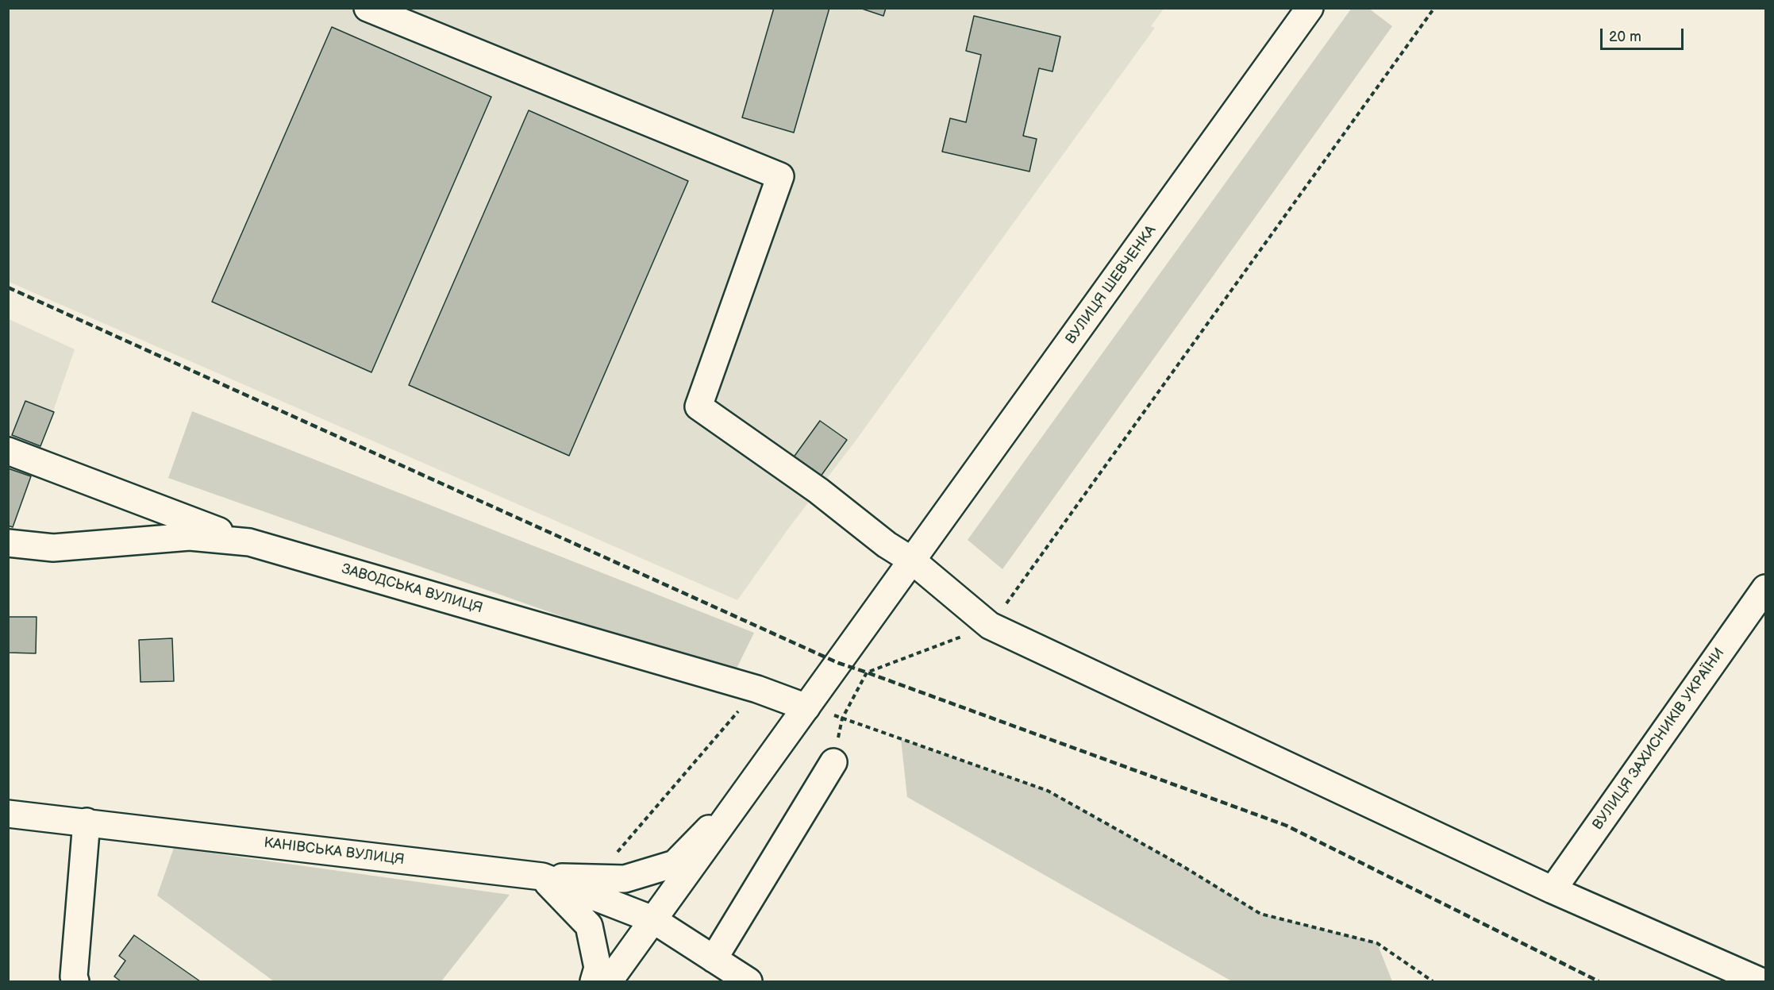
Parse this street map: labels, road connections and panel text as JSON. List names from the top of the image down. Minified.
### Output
{"streets":{"street":["ВУЛИЦЯ ШЕВЧЕНКА","ЗАВОДСЬКА ВУЛИЦЯ","ВУЛИЦЯ ЗАХИСНИКІВ УКРАЇНИ","КАНІВСЬКА ВУЛИЦЯ"]},"crossings":[["ВУЛИЦЯ ШЕВЧЕНКА","ЗАВОДСЬКА ВУЛИЦЯ"]],"scale_bar":"20 m"}
